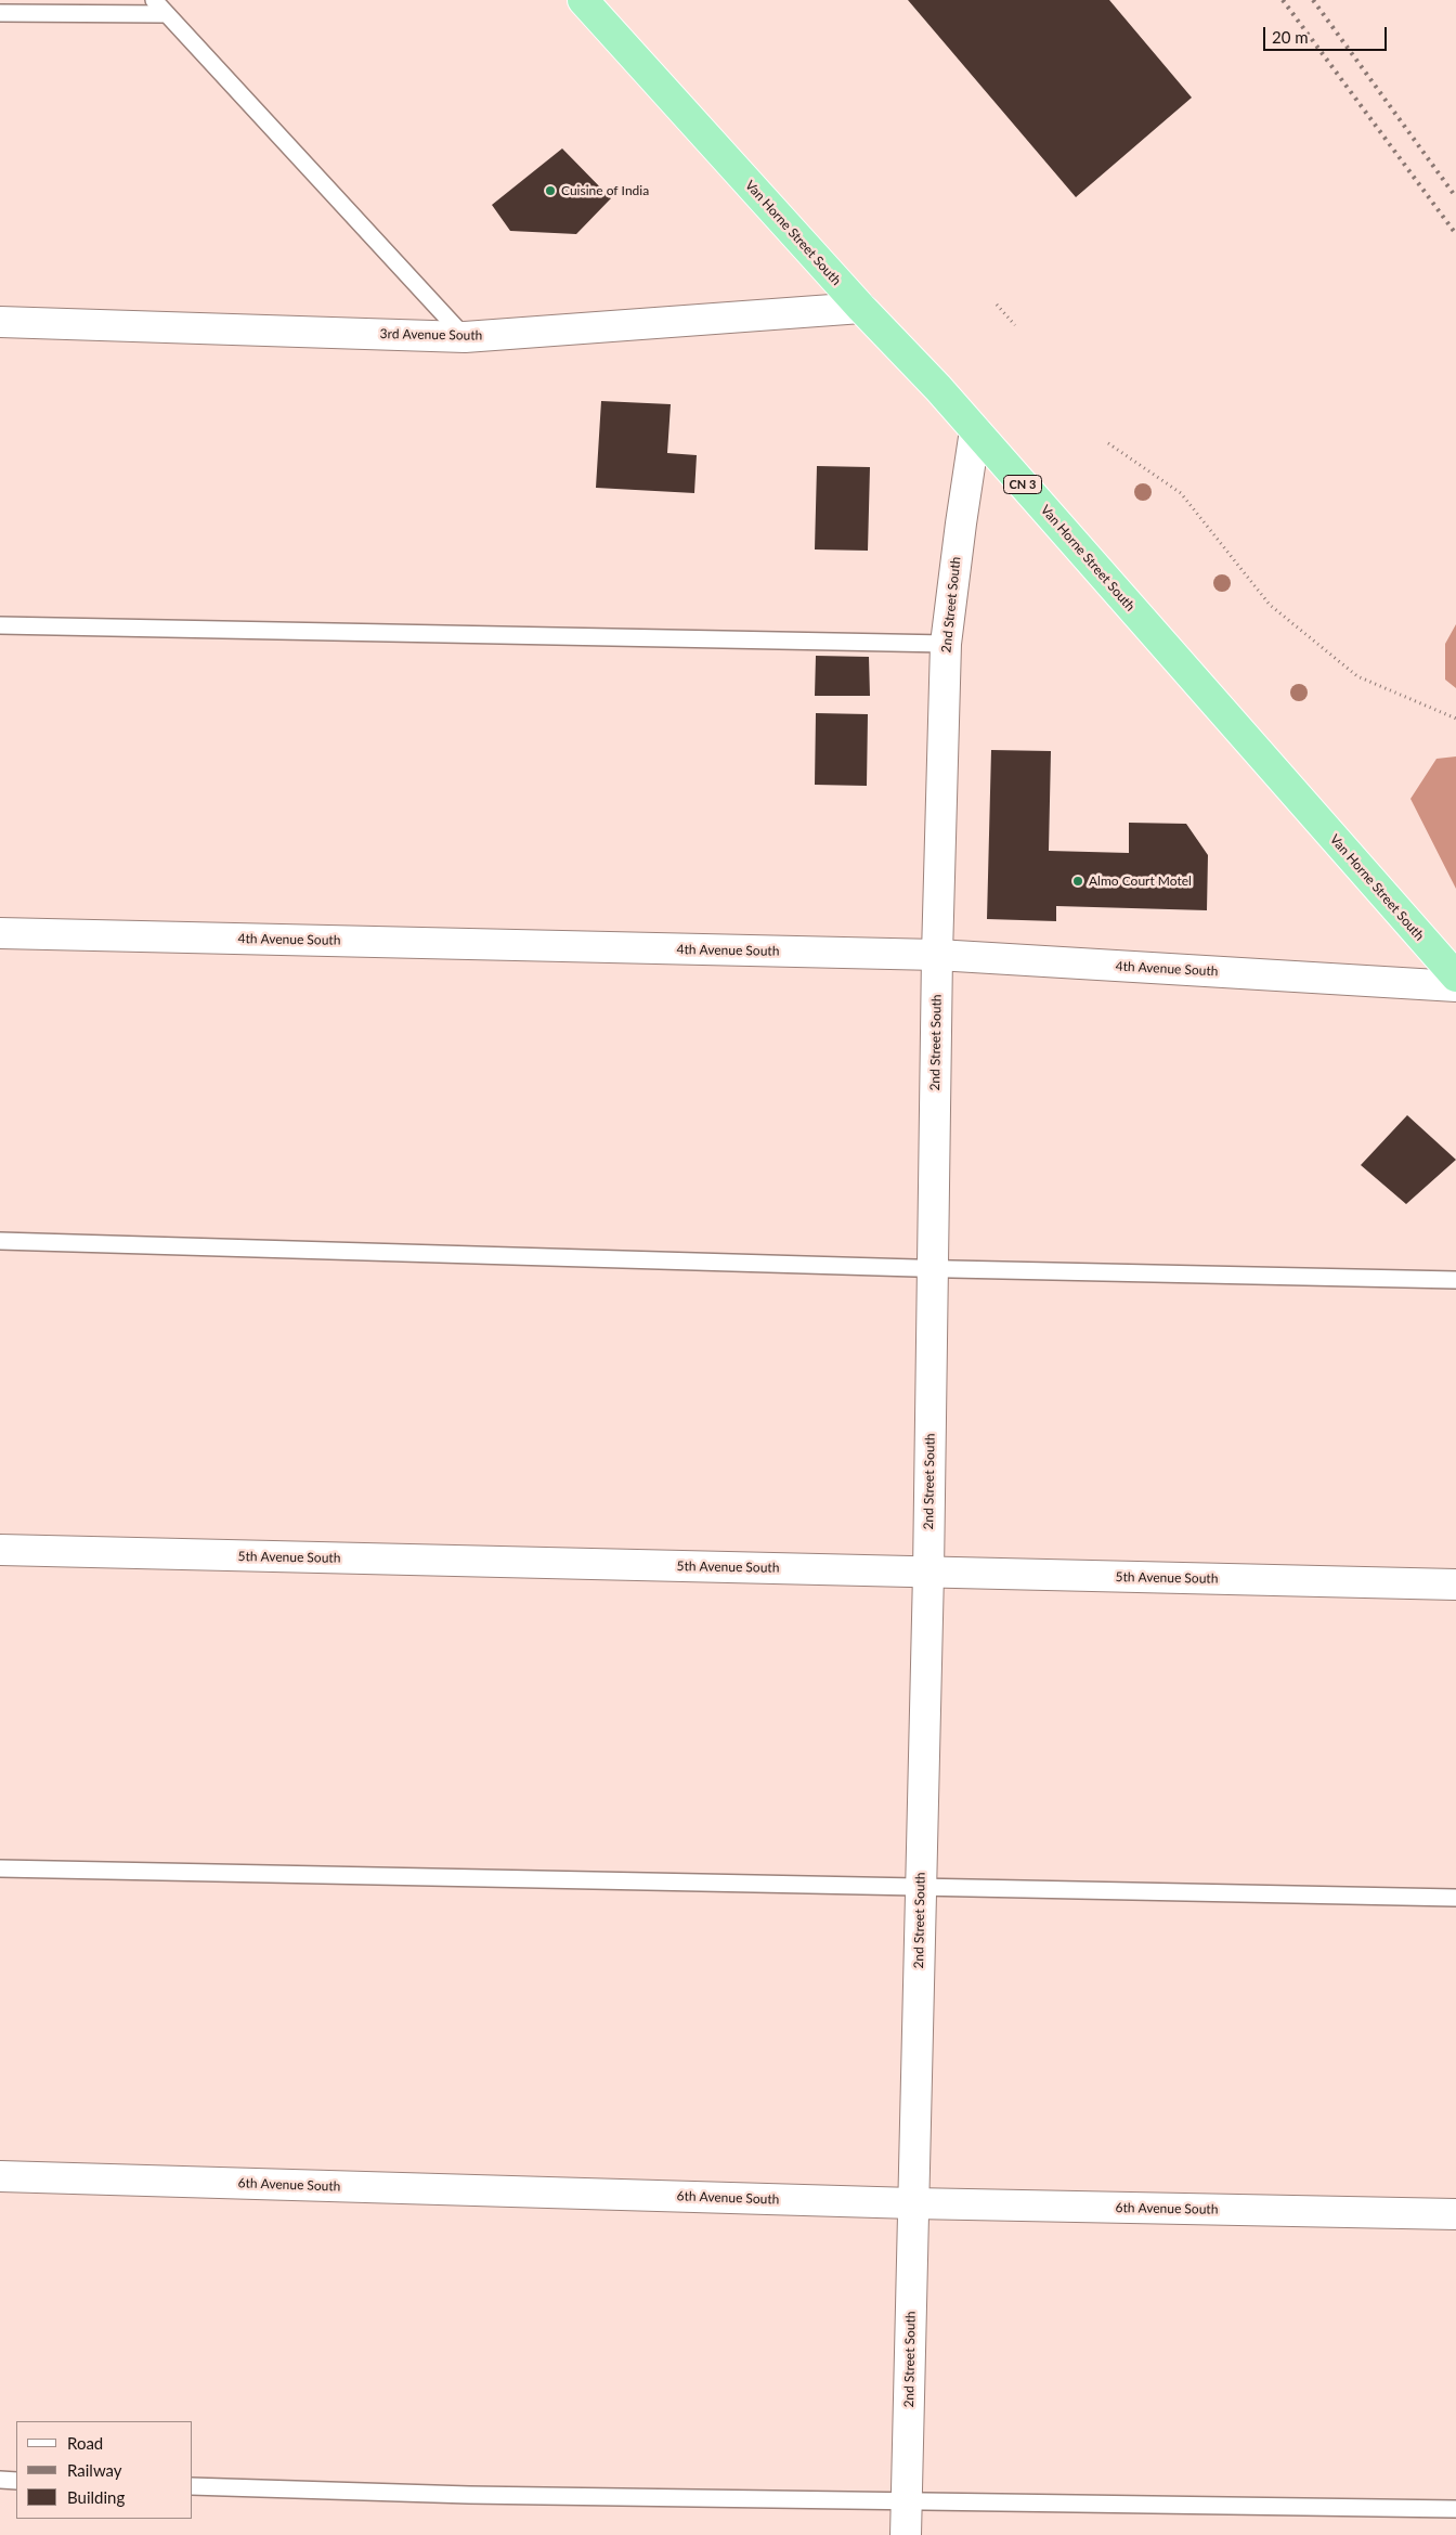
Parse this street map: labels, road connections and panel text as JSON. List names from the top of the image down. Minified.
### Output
{"streets":{"highway":["Van Horne Street South","CN 3"],"street":["3rd Avenue South","2nd Street South","4th Avenue South","5th Avenue South","6th Avenue South"]},"crossings":[["Van Horne Street South","3rd Avenue South"],["Van Horne Street South","2nd Street South"],["2nd Street South","4th Avenue South"],["2nd Street South","5th Avenue South"],["2nd Street South","6th Avenue South"]],"places":["Cuisine of India","Almo Court Motel"],"legend":["Road","Railway","Building"],"scale_bar":"20 m"}
